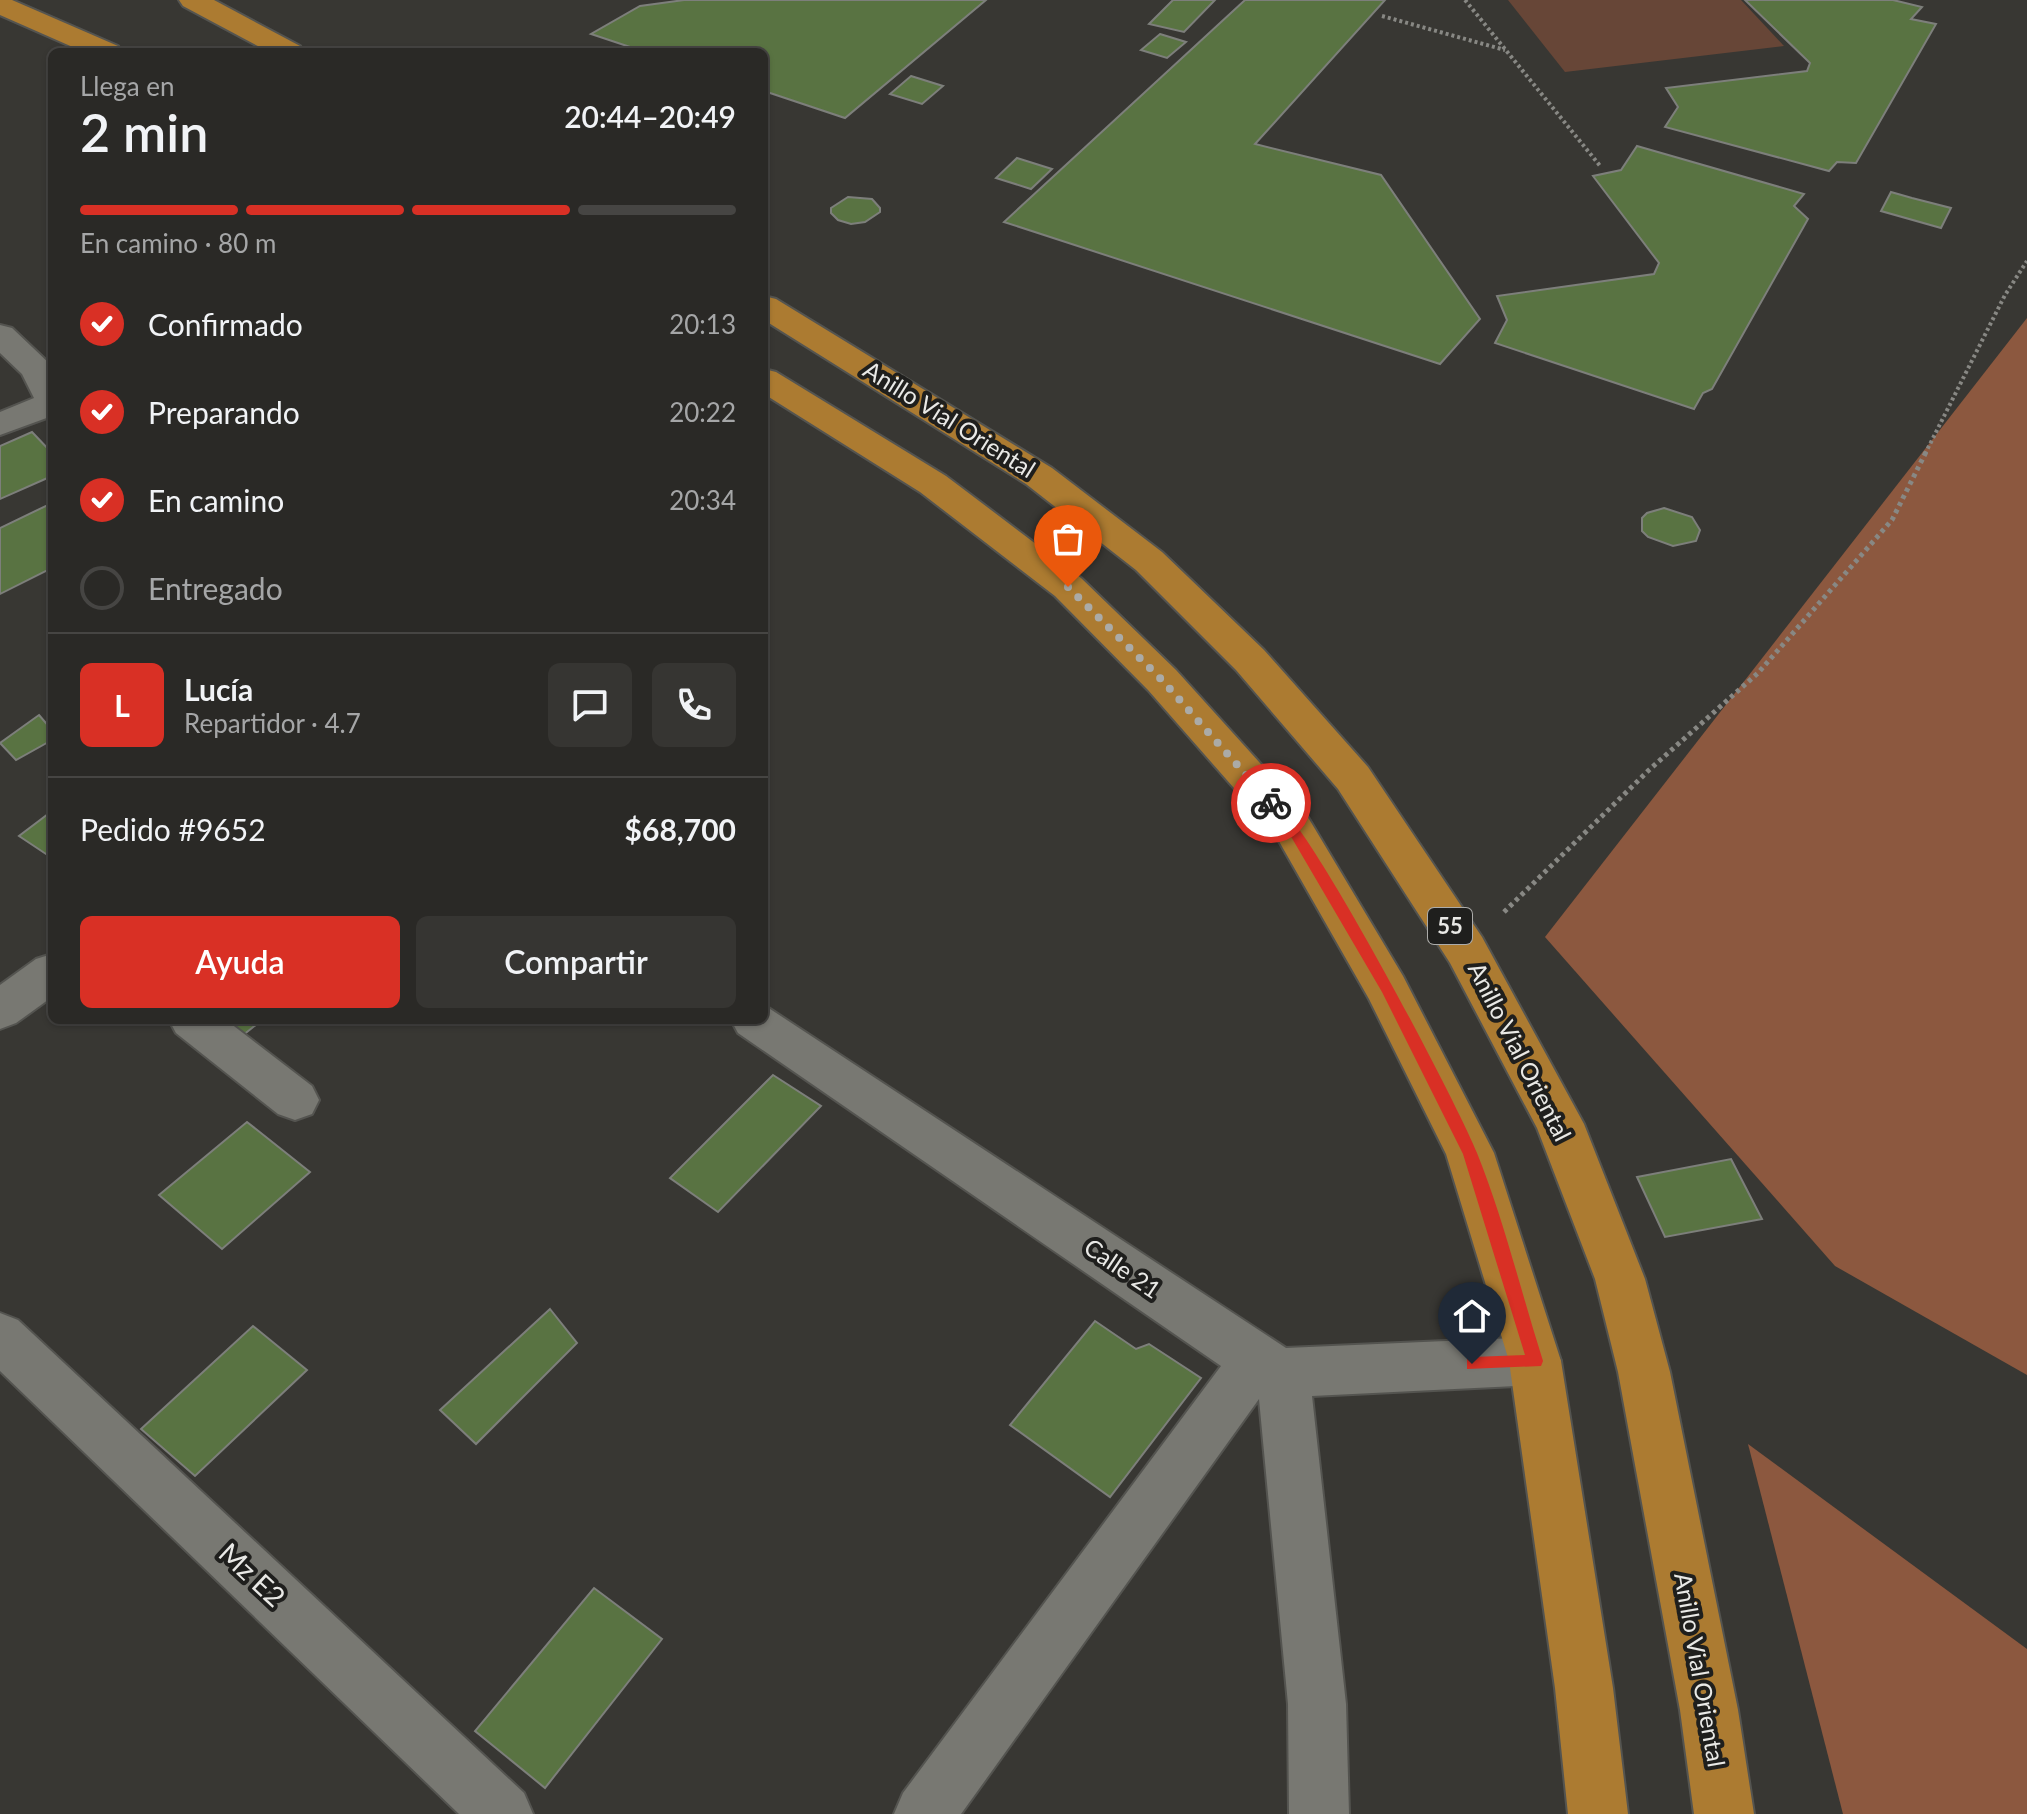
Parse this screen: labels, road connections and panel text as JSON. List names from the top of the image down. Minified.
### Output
{"streets":{"highway":["Anillo Vial Oriental","55"],"street":["Calle 21","Mz E2"]},"page":{"heading":["2 min","Llega en","20:44–20:49"],"panel":["Lucía","Repartidor · 4.7","Pedido #9652","$68,700"],"bar":"En camino · 80 m","list":[["Confirmado","20:13"],["Preparando","20:22"],["En camino","20:34"],"Entregado"],"round":"L","buttons":["Ayuda","Compartir"]}}
